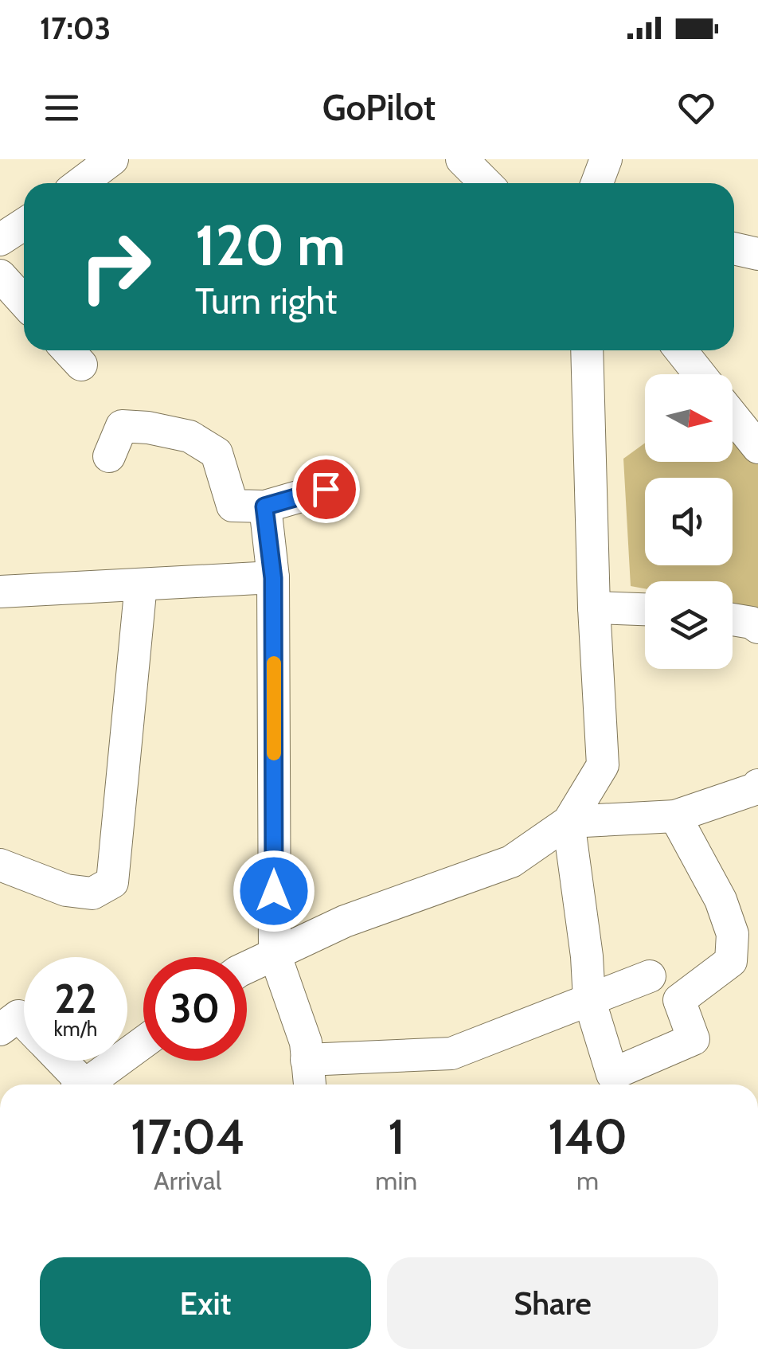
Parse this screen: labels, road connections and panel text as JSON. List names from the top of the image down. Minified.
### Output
{"north":"right","page":{"status":"17:03","header":"GoPilot","turn":["120 m","Turn right"],"speed":"22 km/h","limit":"30","eta":["17:04","Arrival","1","min","140","m"],"buttons":["Exit","Share"]}}
